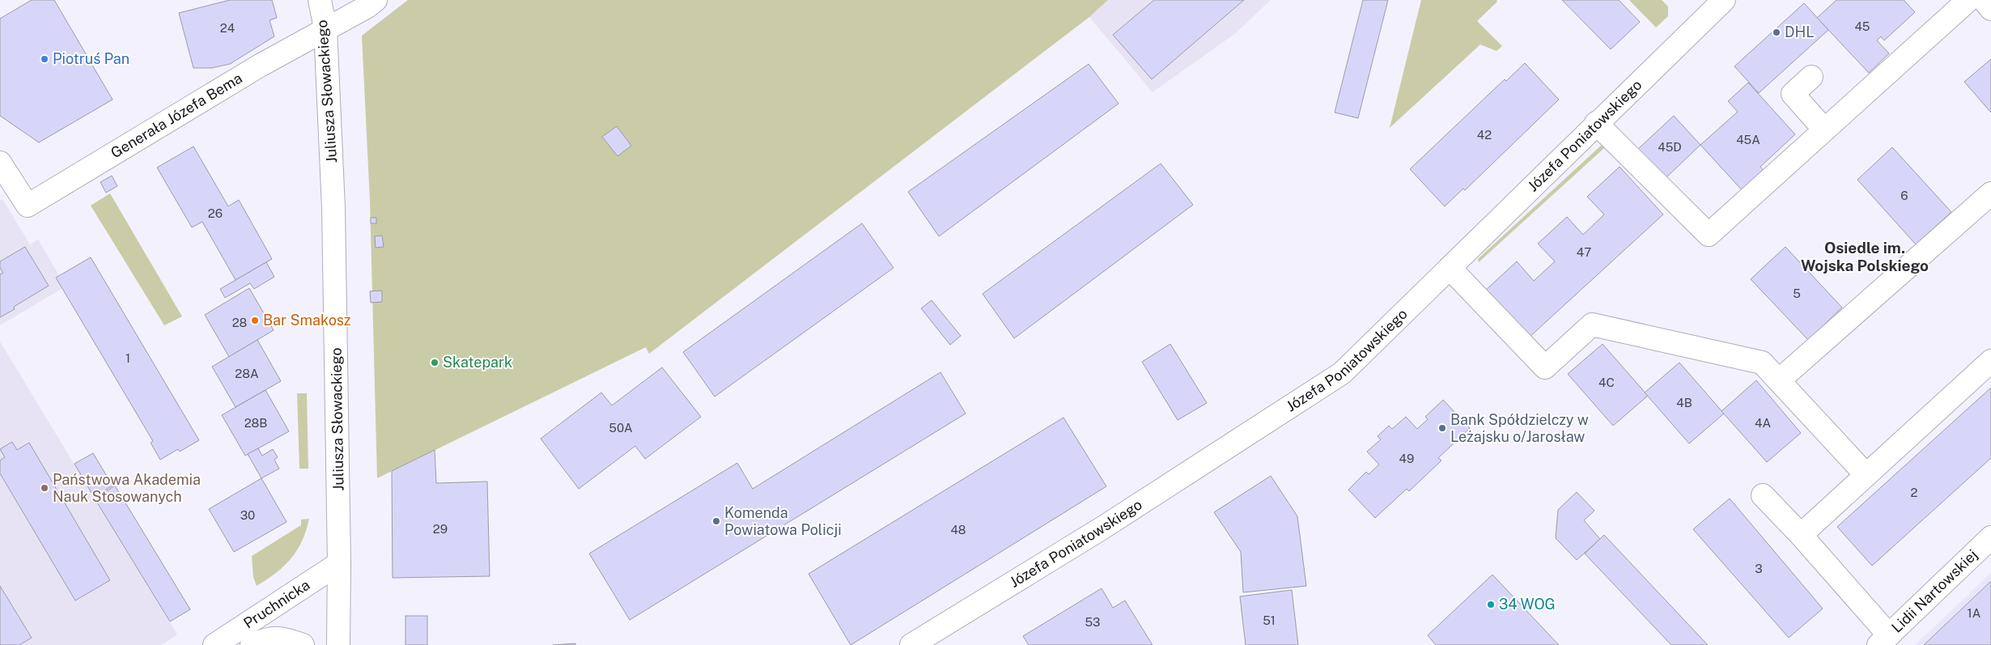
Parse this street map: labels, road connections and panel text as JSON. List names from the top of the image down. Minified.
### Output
{"streets":{"street":["Juliusza Słowackiego","Generała Józefa Bema","Józefa Poniatowskiego","Lidii Nartowskiej","Pruchnicka"]},"crossings":[["Juliusza Słowackiego","Generała Józefa Bema"],["Juliusza Słowackiego","Pruchnicka"]],"districts":["Osiedle im. Wojska Polskiego"],"places":["DHL","Piotruś Pan","Bar Smakosz","Skatepark","Bank Spółdzielczy w Leżajsku o/Jarosław","Państwowa Akademia Nauk Stosowanych","Komenda Powiatowa Policji","34 WOG"],"house_numbers":["45","24","42","45A","45D","6","26","47","5","28","1","28A","4C","4B","28B","4A","50A","49","2","30","29","48","3","1A","51","53"]}
